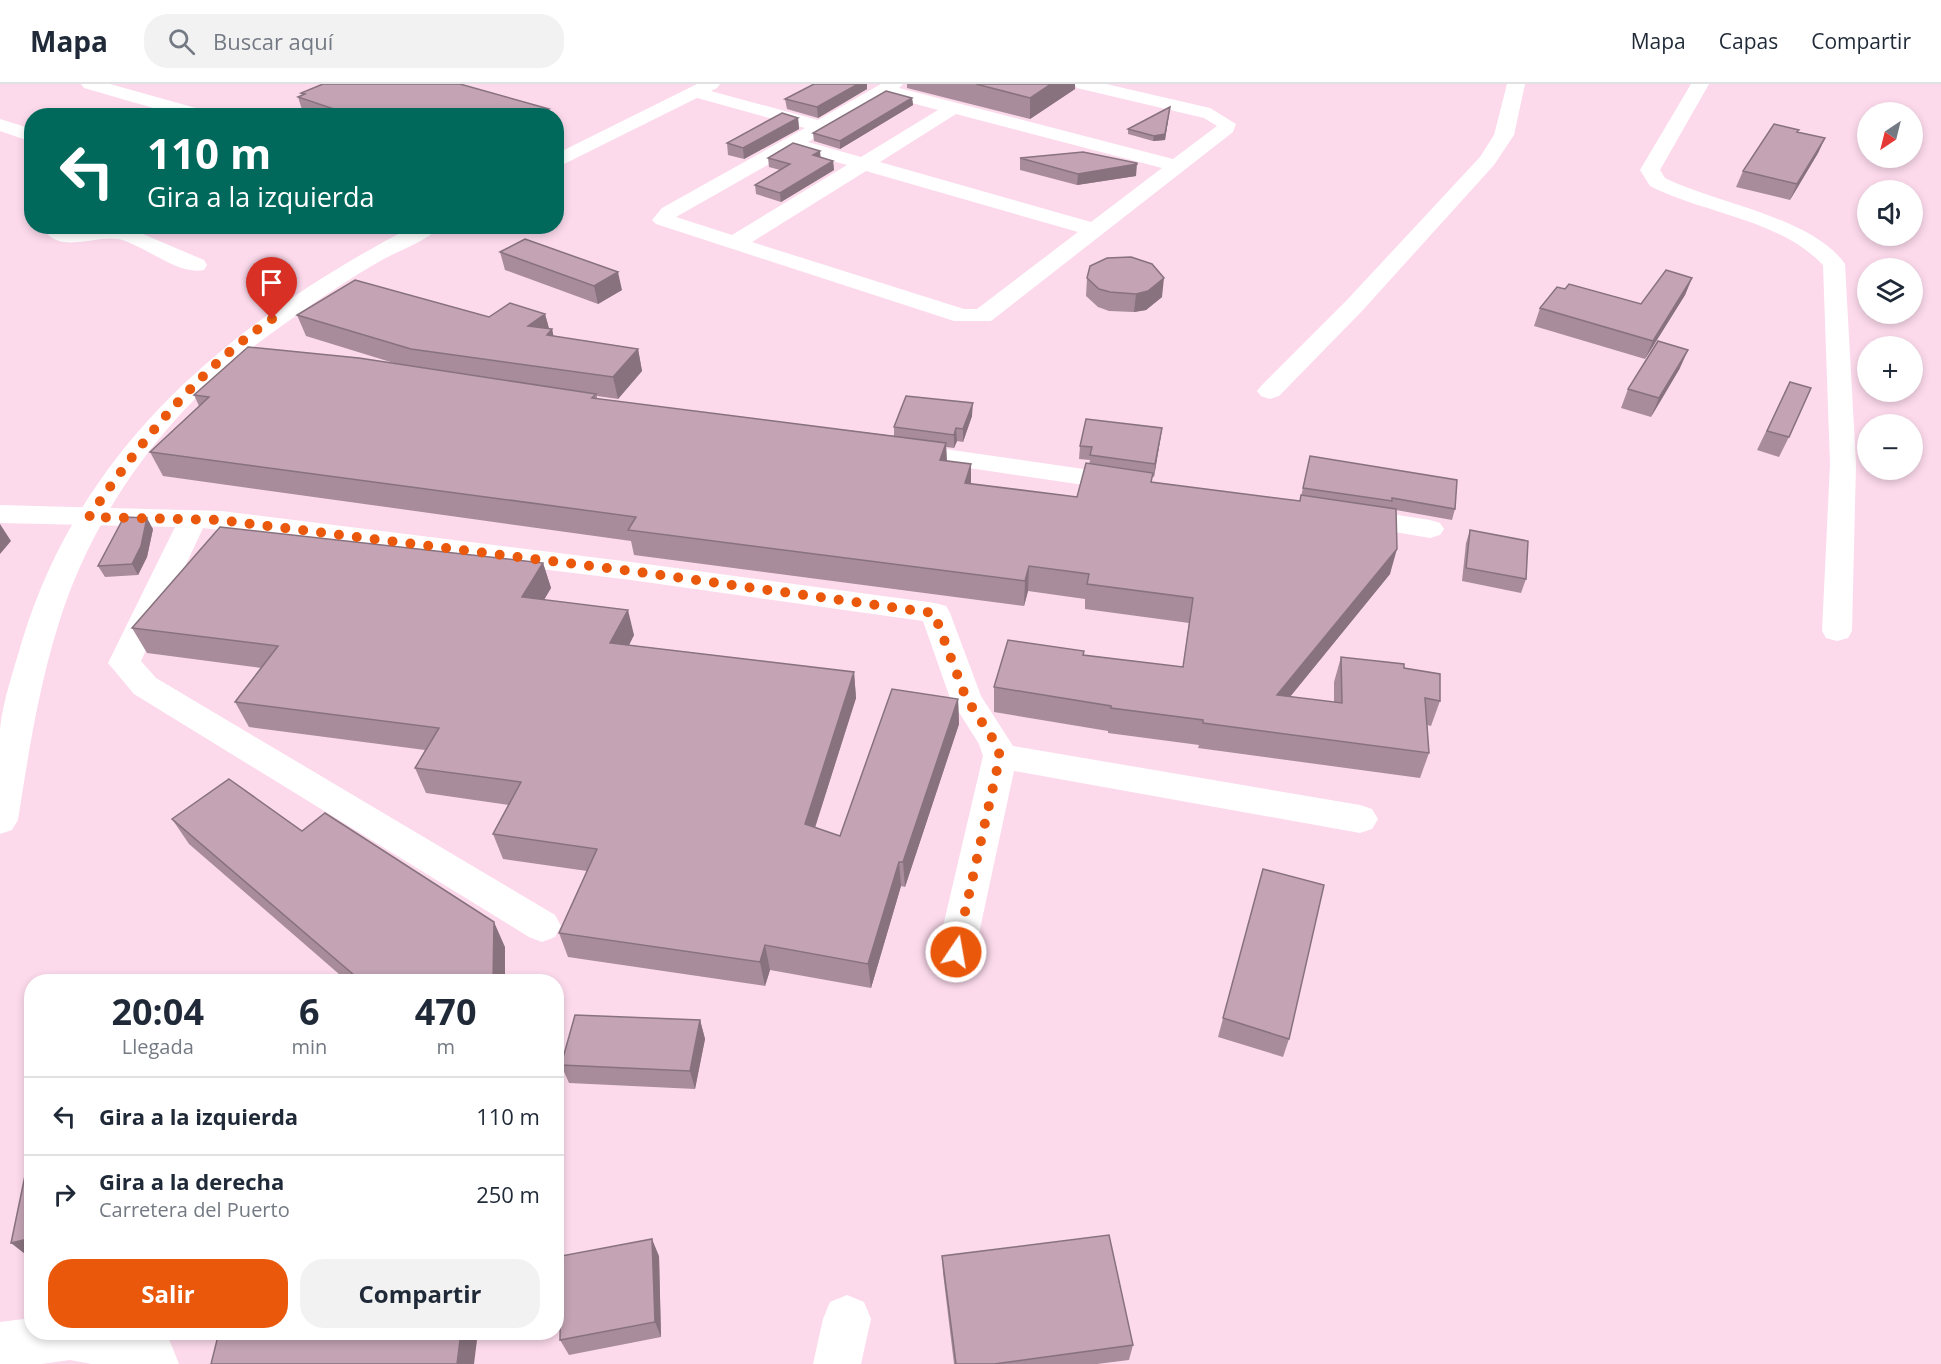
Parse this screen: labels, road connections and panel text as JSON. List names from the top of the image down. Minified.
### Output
{"north":"bottom left","page":{"header":"Mapa","search":"Buscar aquí","nav":["Mapa","Capas","Compartir"],"map_buttons":["+","−"],"turn":["110 m","Gira a la izquierda"],"eta":["20:04","Llegada","6","min","470","m"],"list":[{"name":"Gira a la izquierda","value":"110 m"},{"name":"Gira a la derecha","note":"Carretera del Puerto","value":"250 m"}],"buttons":["Salir","Compartir"]}}
